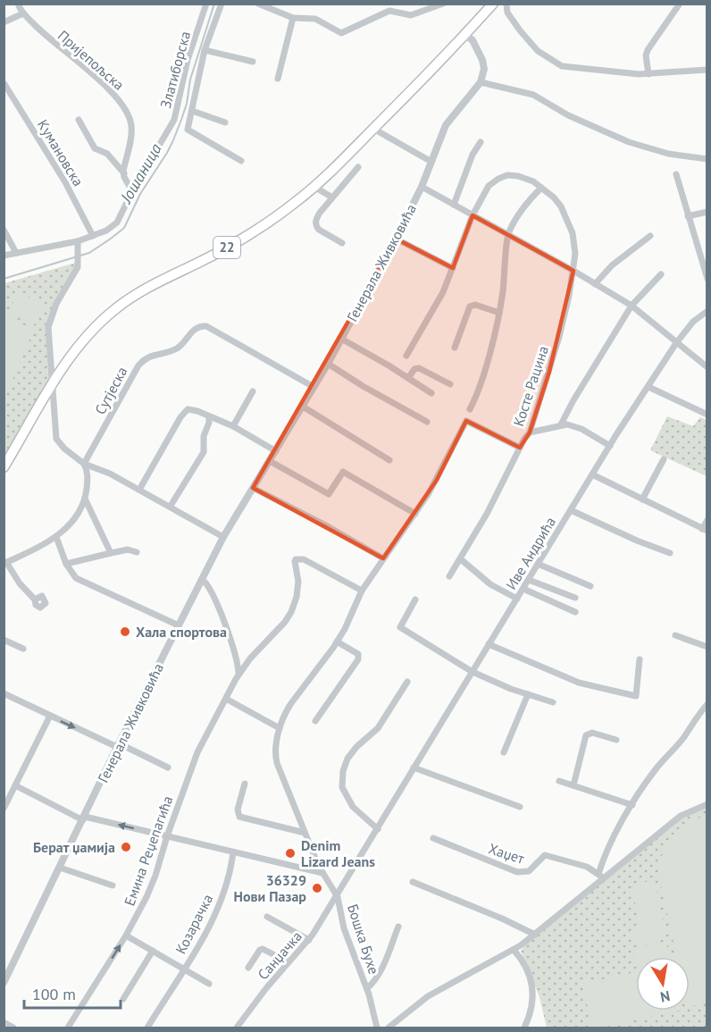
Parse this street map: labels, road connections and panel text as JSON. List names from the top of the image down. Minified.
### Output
{"streets":{"main road":["22"],"street":["Пријепољска","Златиборска","Кумановска","Генерала Живковића","Косте Рацина","Сутјеска","Иве Андрића","Емина Реџепагића","Хаџет","Козарачка","Бошка Бухе","Санџачка"]},"crossings":[["Генерала Живковића","Сутјеска"],["Иве Андрића","Бошка Бухе"],["Иве Андрића","Санџачка"],["Бошка Бухе","Санџачка"]],"water":["Јошаница"],"places":["Хала спортова","Берат џамија","Denim Lizard Jeans","36329 Нови Пазар"],"scale_bar":"100 m","north":"bottom"}
